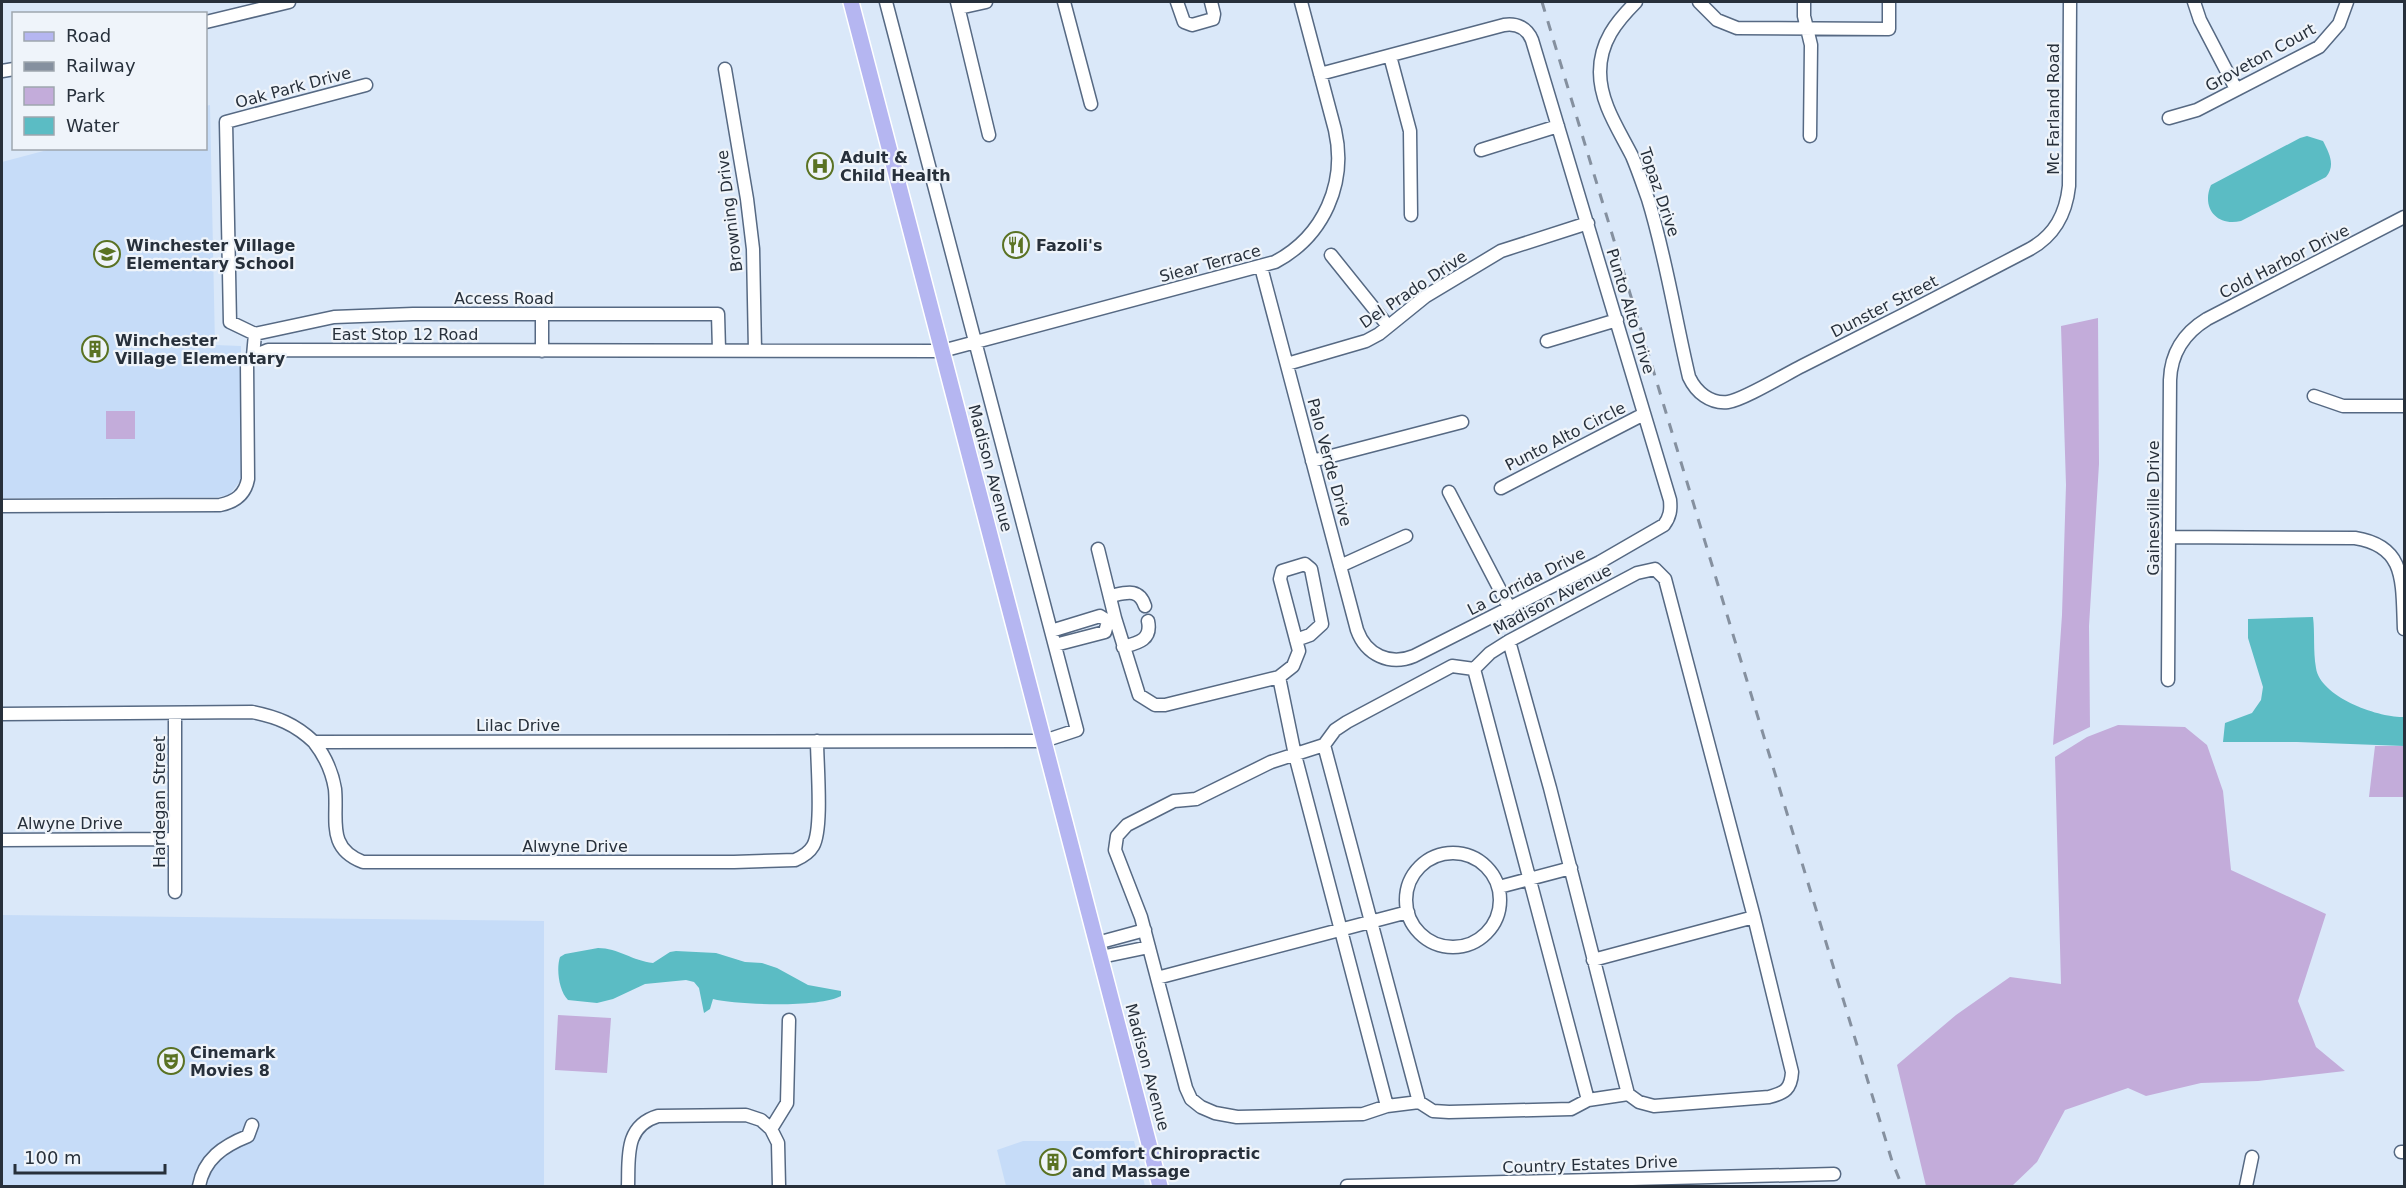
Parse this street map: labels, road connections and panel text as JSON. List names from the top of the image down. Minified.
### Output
{"streets":{"main road":["Madison Avenue"],"street":["Groveton Court","Oak Park Drive","Mc Farland Road","Topaz Drive","Browning Drive","Cold Harbor Drive","Siear Terrace","Del Prado Drive","Access Road","Dunster Street","Punto Alto Drive","East Stop 12 Road","Punto Alto Circle","Palo Verde Drive","Gainesville Drive","La Corrida Drive","Lilac Drive","Hardegan Street","Alwyne Drive","Country Estates Drive"]},"crossings":[["Oak Park Drive","Access Road"],["Mc Farland Road","Dunster Street"],["Topaz Drive","Dunster Street"],["Browning Drive","East Stop 12 Road"],["Cold Harbor Drive","Gainesville Drive"],["Siear Terrace","East Stop 12 Road"],["Siear Terrace","Palo Verde Drive"],["Siear Terrace","Madison Avenue"],["Del Prado Drive","Punto Alto Drive"],["Del Prado Drive","Palo Verde Drive"],["Access Road","East Stop 12 Road"],["Punto Alto Drive","Punto Alto Circle"],["Punto Alto Drive","La Corrida Drive"],["East Stop 12 Road","Madison Avenue"],["Palo Verde Drive","La Corrida Drive"],["Madison Avenue","Lilac Drive"],["Lilac Drive","Alwyne Drive"],["Hardegan Street","Alwyne Drive"]],"places":{"hospital":["Adult & Child Health"],"restaurant":["Fazoli's"],"school or university":["Winchester Village Elementary School"],"building":["Winchester Village Elementary","Comfort Chiropractic and Massage"],"theatre":["Cinemark Movies 8"]},"legend":["Road","Railway","Park","Water"],"scale_bar":"100 m"}
